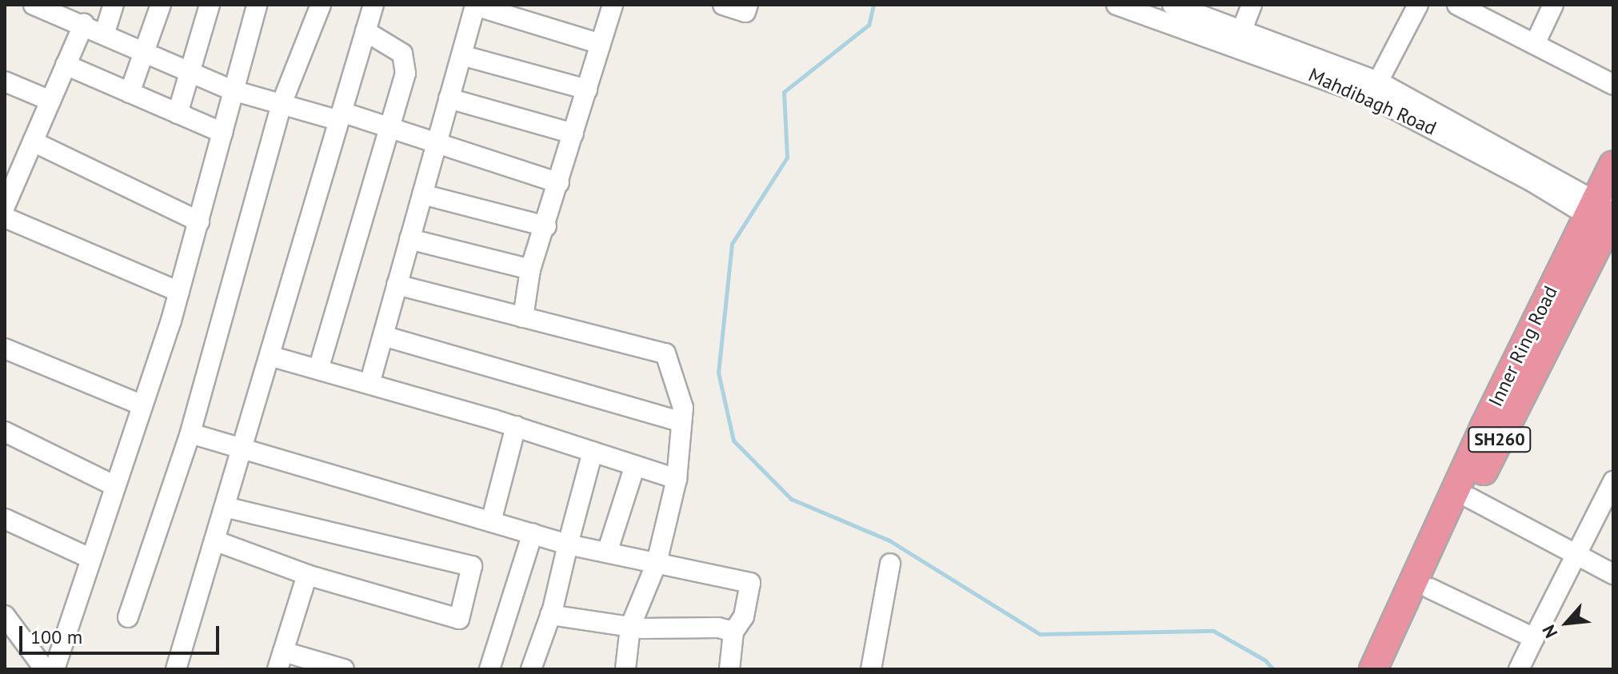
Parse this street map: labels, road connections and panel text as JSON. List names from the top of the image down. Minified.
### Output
{"streets":{"highway":["Inner Ring Road","SH260"],"street":["Mahdibagh Road"]},"crossings":[["Mahdibagh Road","Inner Ring Road"]],"scale_bar":"100 m","north":"bottom left"}
